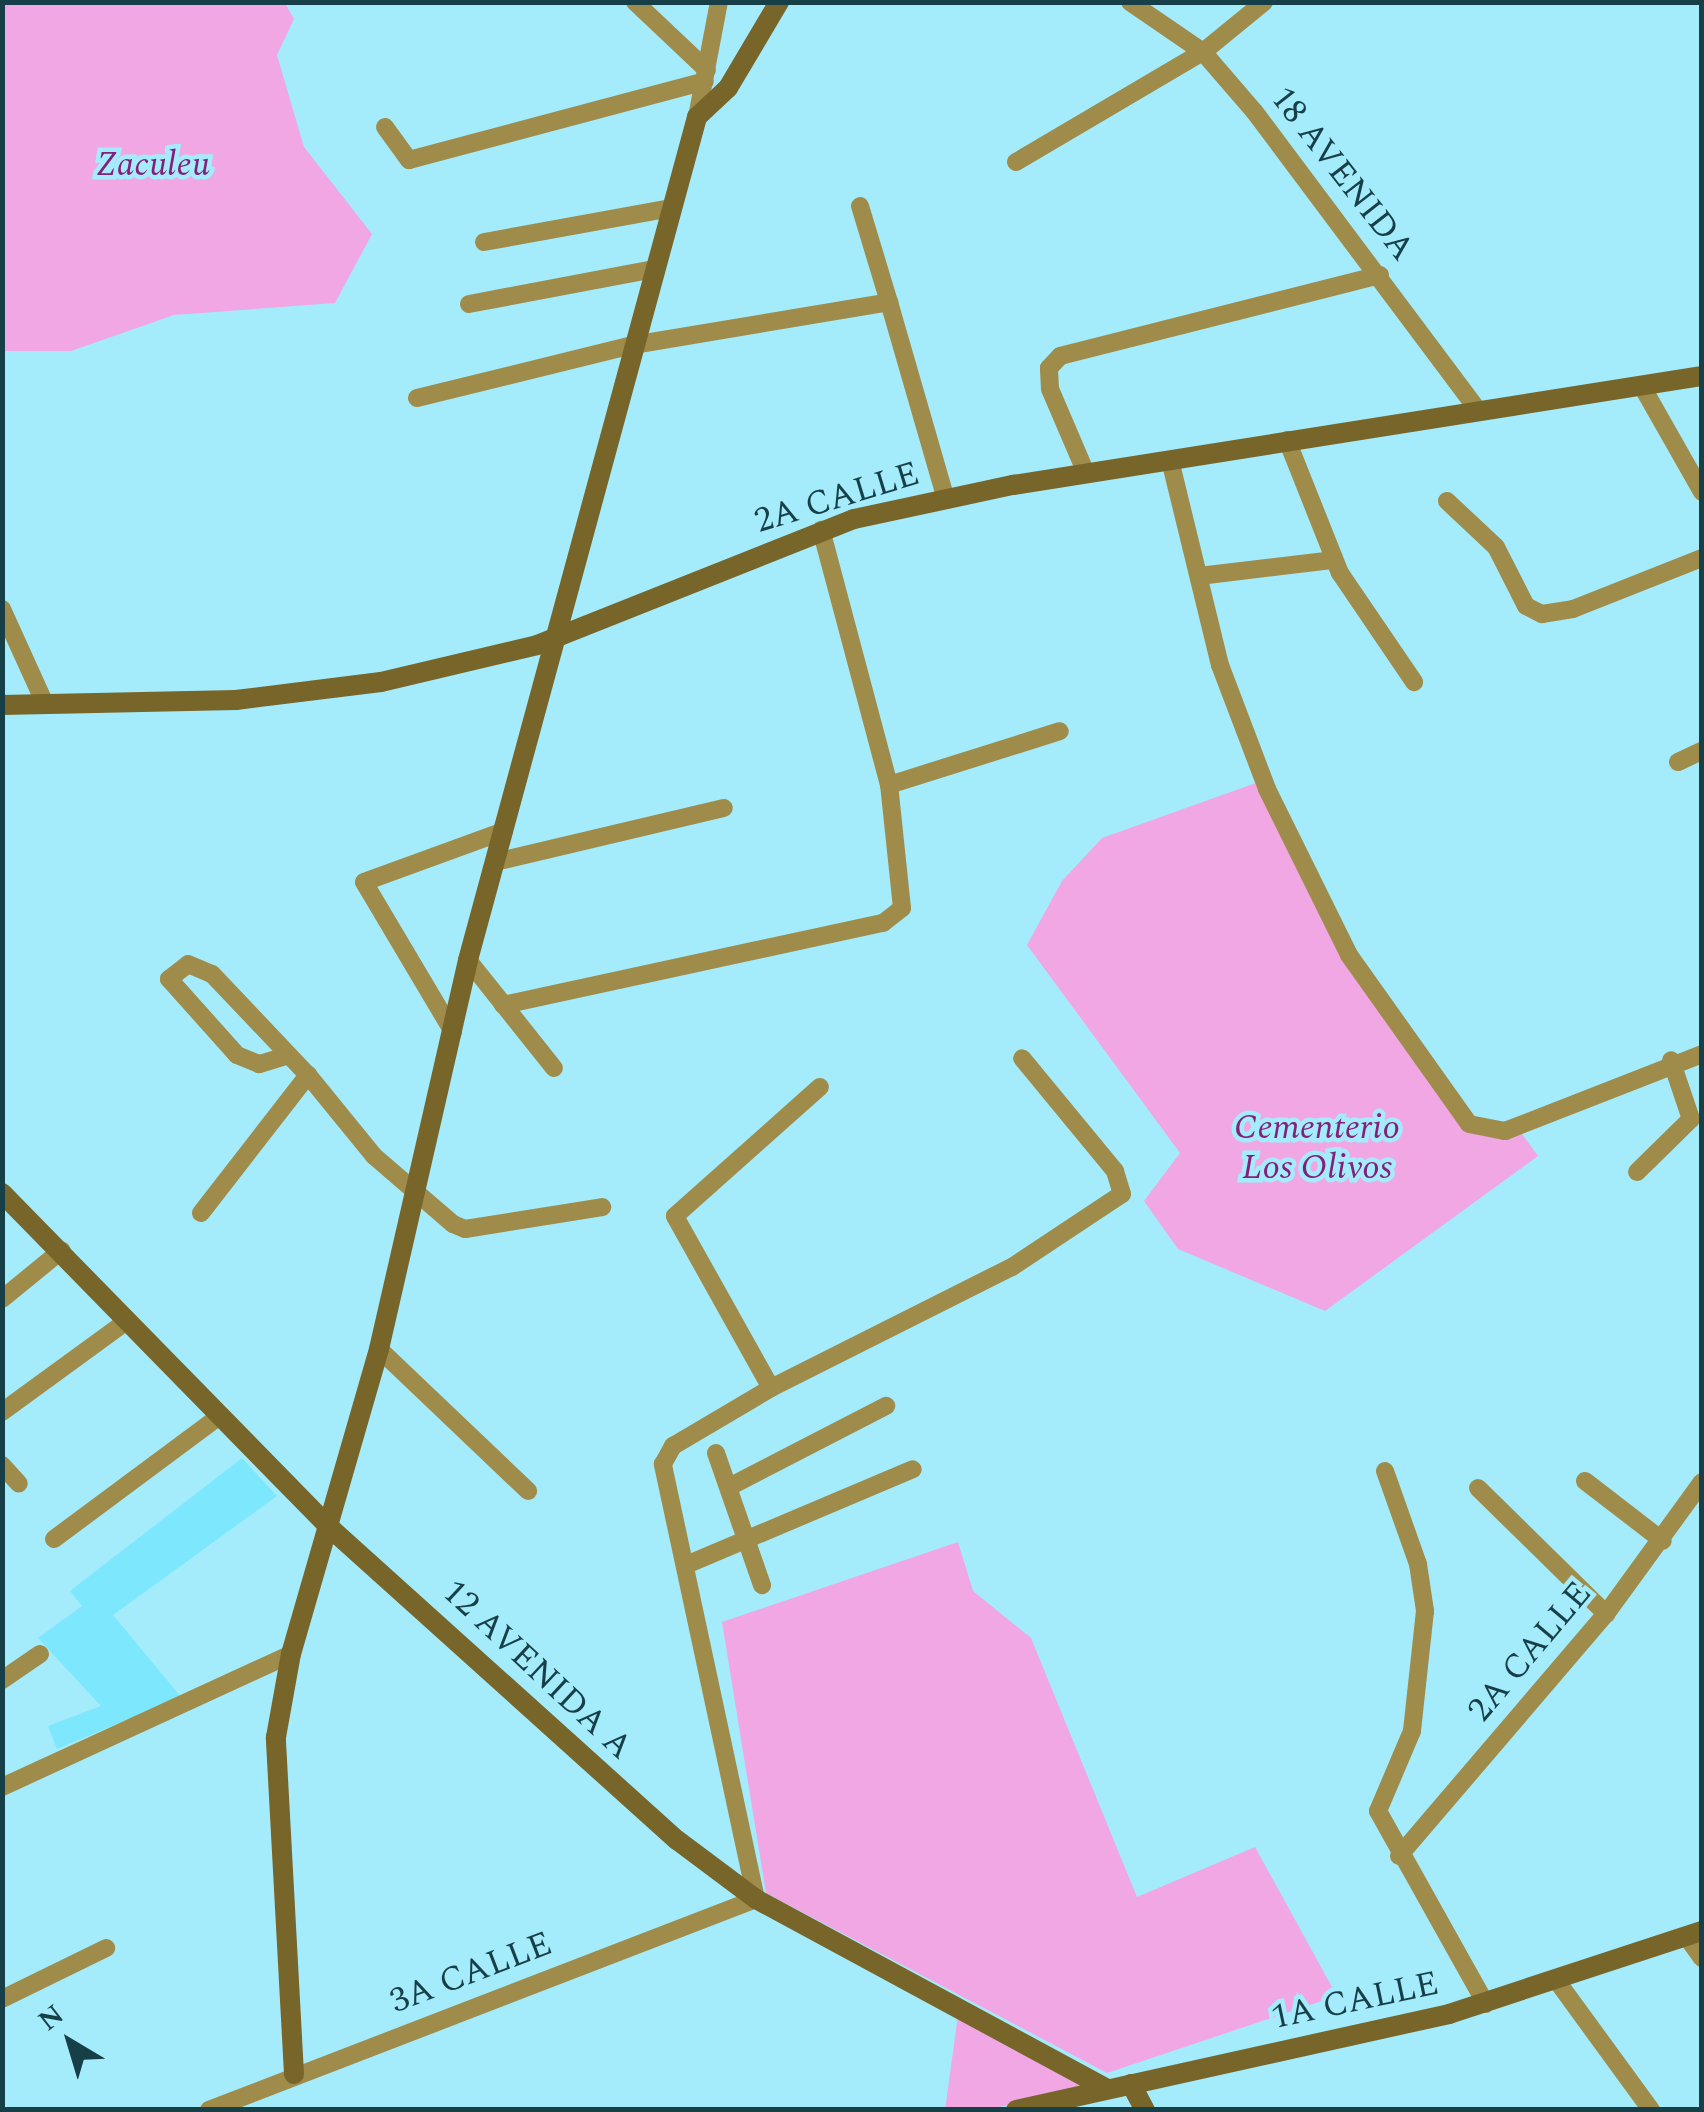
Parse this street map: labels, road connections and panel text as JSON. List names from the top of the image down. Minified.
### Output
{"streets":{"main road":["2A CALLE","12 AVENIDA A","1A CALLE"],"street":["18 AVENIDA","3A CALLE"]},"crossings":[["18 AVENIDA","2A CALLE"],["12 AVENIDA A","3A CALLE"],["12 AVENIDA A","1A CALLE"]],"parks":["Zaculeu","Cementerio Los Olivos"],"north":"top left"}
